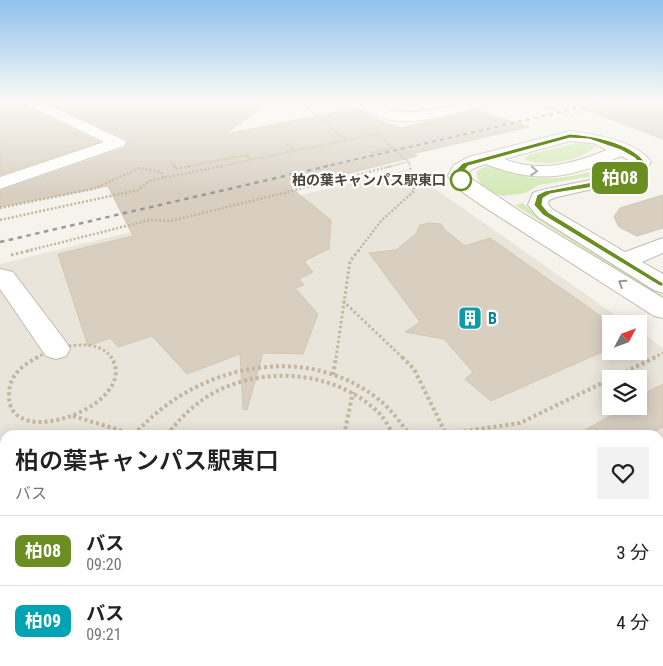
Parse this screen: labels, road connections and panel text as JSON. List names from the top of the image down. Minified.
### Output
{"places":{"other":["柏の葉キャンパス駅東口"],"building":["B"]},"lines":["bus line 柏08"],"north":"top right","page":{"on_map":"柏08","heading":["柏の葉キャンパス駅東口","バス"],"list":[{"mark":"柏08","name":"バス","note":"09:20","value":"3 分"},{"mark":"柏09","name":"バス","note":"09:21","value":"4 分"}]}}
